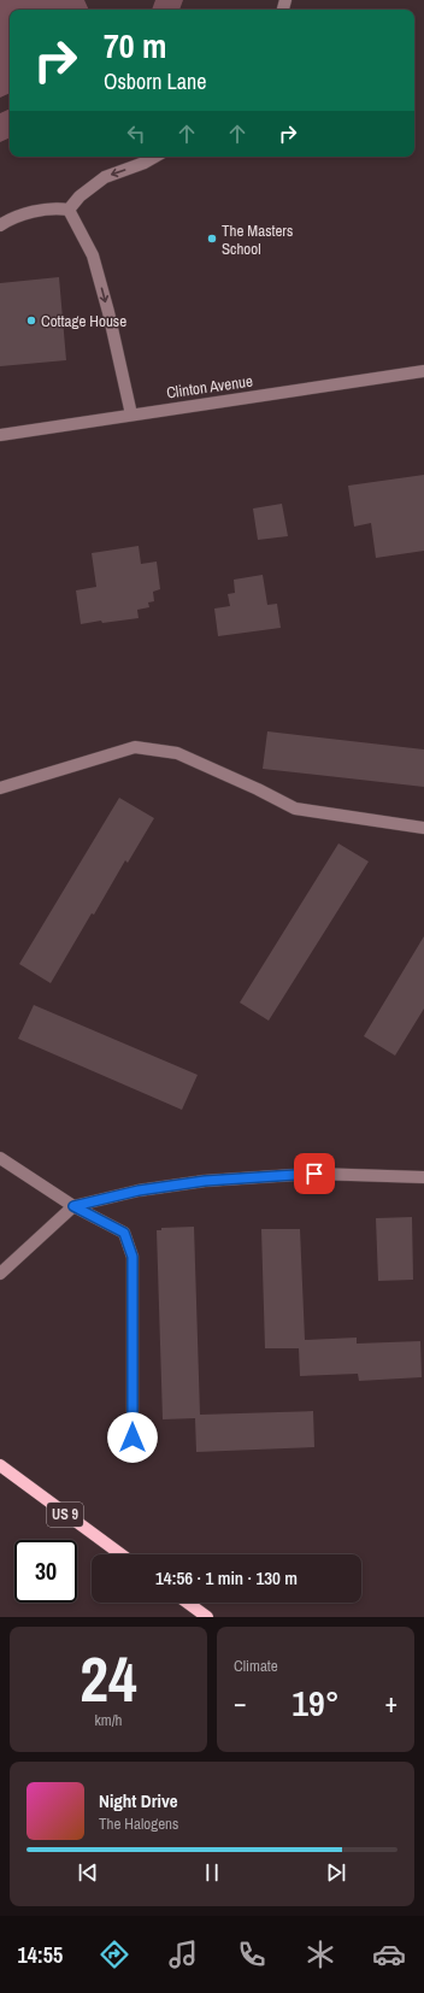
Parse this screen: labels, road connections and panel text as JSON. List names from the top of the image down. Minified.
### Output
{"streets":{"main road":["US 9"],"street":["Clinton Avenue"]},"places":["The Masters School","Cottage House"],"page":{"turn":["70 m","Osborn Lane"],"limit":"30","trip":"14:56 · 1 min · 130 m","tile":[["24","km/h"],"Climate"],"heat":["−","19°","+"],"song":["Night Drive","The Halogens"],"tabs":"14:55"}}
